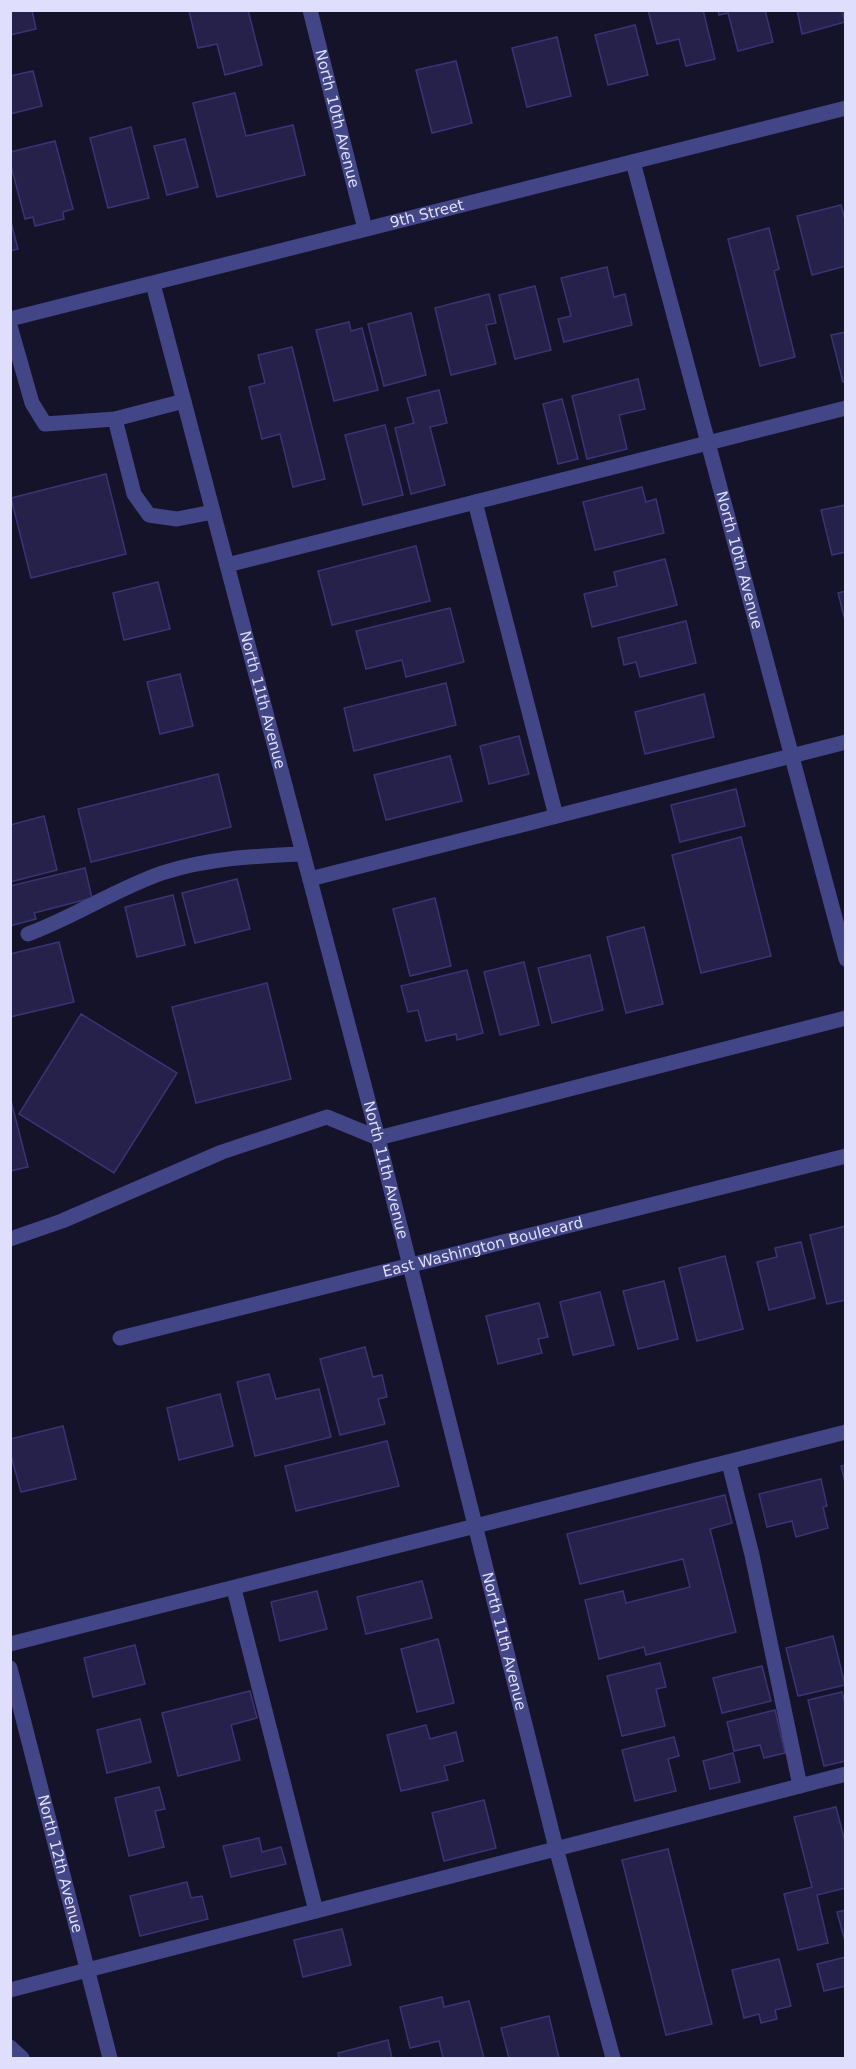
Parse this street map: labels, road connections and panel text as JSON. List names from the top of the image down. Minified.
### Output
{"streets":{"street":["North 10th Avenue","9th Street","North 11th Avenue","East Washington Boulevard","North 12th Avenue"]},"crossings":[["North 10th Avenue","9th Street"],["9th Street","North 11th Avenue"],["North 11th Avenue","East Washington Boulevard"]]}
